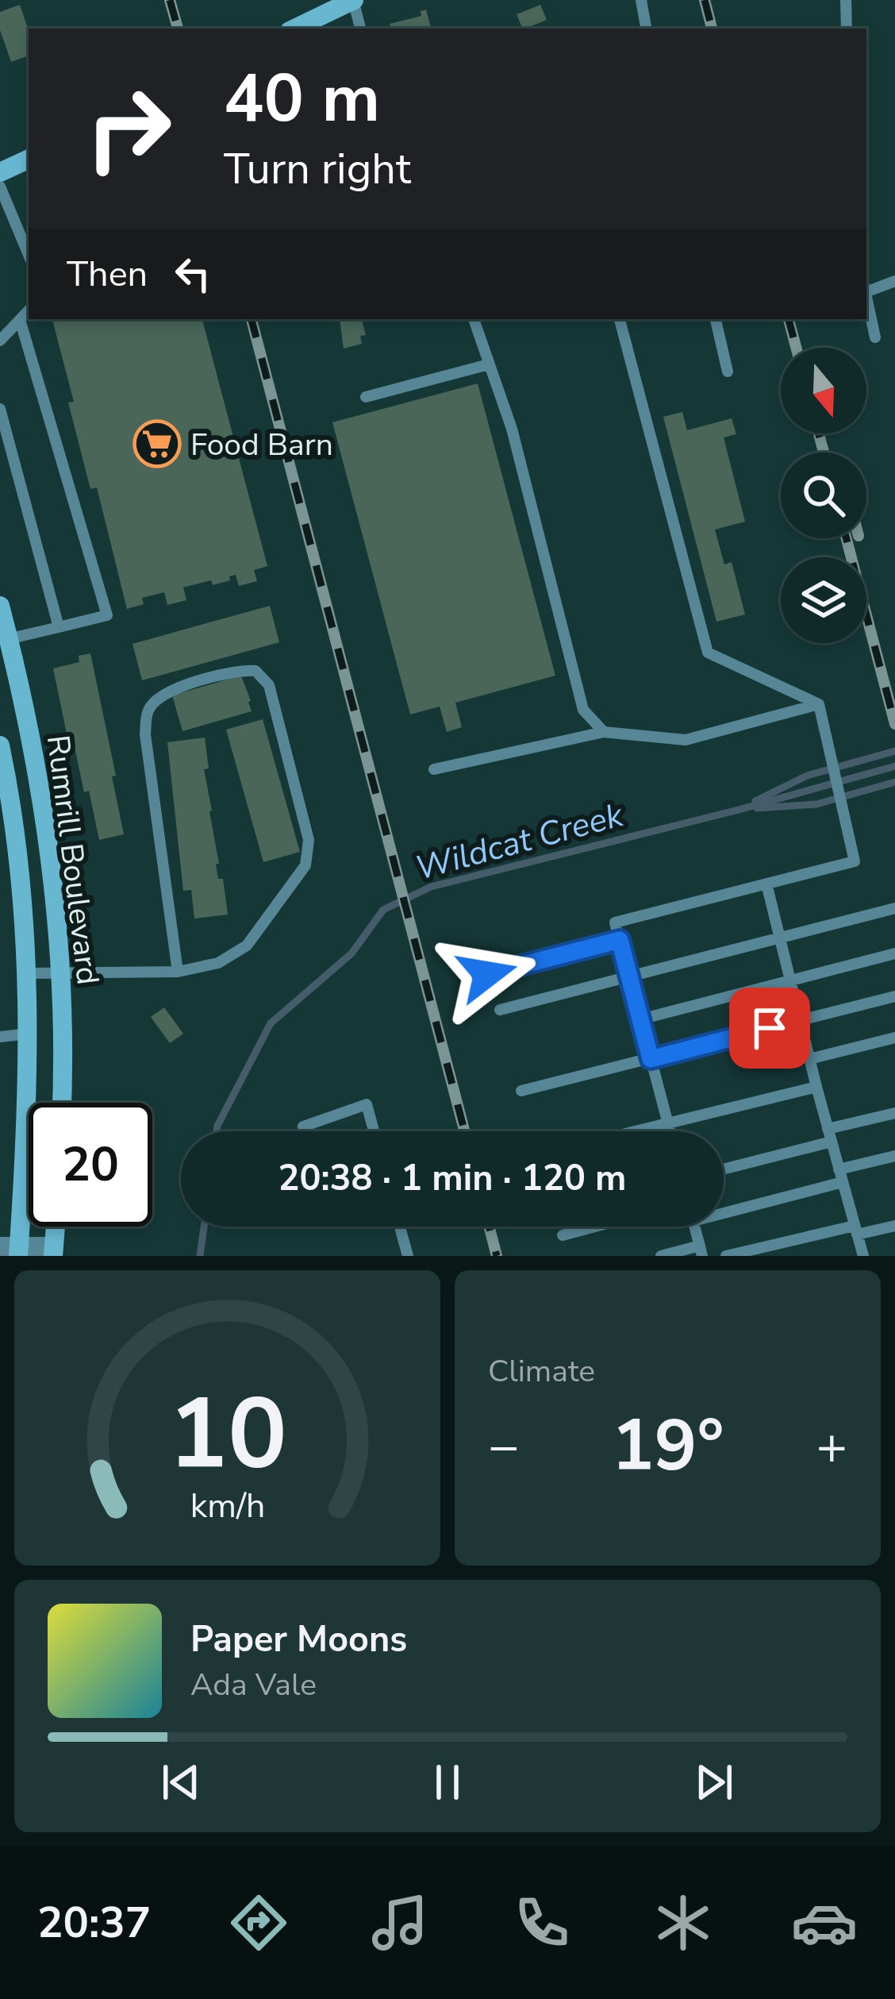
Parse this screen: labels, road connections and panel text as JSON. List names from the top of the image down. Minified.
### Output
{"streets":{"main road":["Rumrill Boulevard"]},"water":["Wildcat Creek"],"places":{"supermarket":["Food Barn"]},"north":"bottom","page":{"turn":["40 m","Turn right"],"then":"Then","limit":"20","trip":"20:38 · 1 min · 120 m","tile":"Climate","heat":["−","19°","+"],"song":["Paper Moons","Ada Vale"],"tabs":"20:37","gauge":["10","km/h"]}}
